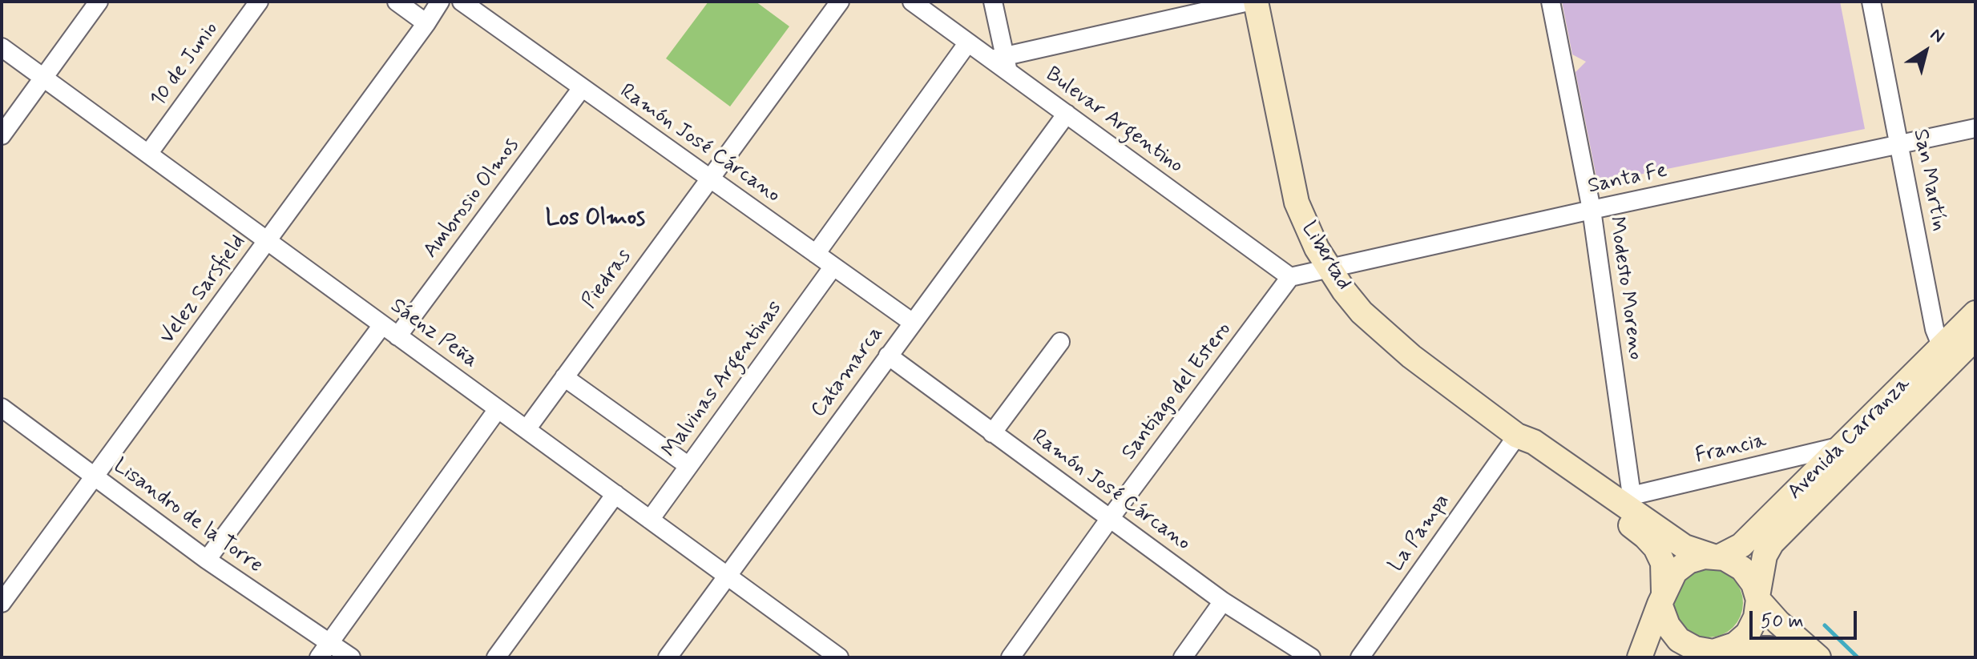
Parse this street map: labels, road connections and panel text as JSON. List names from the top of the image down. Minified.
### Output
{"streets":{"main road":["Libertad","Avenida Carranza"],"street":["10 de Junio","Bulevar Argentino","Ramón José Cárcano","Santa Fe","San Martín","Ambrosio Olmos","Piedras","Modesto Moreno","Velez Sarsfield","Sáenz Peña","Catamarca","Malvinas Argentinas","Santiago del Estero","Francia","Lisandro de la Torre","La Pampa"]},"crossings":[["10 de Junio","Sáenz Peña"],["Bulevar Argentino","Santa Fe"],["Bulevar Argentino","Catamarca"],["Bulevar Argentino","Santiago del Estero"],["Ramón José Cárcano","Ambrosio Olmos"],["Ramón José Cárcano","Piedras"],["Ramón José Cárcano","Catamarca"],["Ramón José Cárcano","Malvinas Argentinas"],["Ramón José Cárcano","Santiago del Estero"],["Santa Fe","San Martín"],["Santa Fe","Libertad"],["Santa Fe","Modesto Moreno"],["Santa Fe","Santiago del Estero"],["San Martín","Avenida Carranza"],["Ambrosio Olmos","Sáenz Peña"],["Libertad","Modesto Moreno"],["Libertad","Avenida Carranza"],["Libertad","Francia"],["Libertad","La Pampa"],["Piedras","Sáenz Peña"],["Modesto Moreno","Francia"],["Velez Sarsfield","Sáenz Peña"],["Velez Sarsfield","Lisandro de la Torre"],["Sáenz Peña","Catamarca"],["Sáenz Peña","Malvinas Argentinas"],["Avenida Carranza","Francia"]],"districts":["Los Olmos"],"scale_bar":"50 m","north":"top right"}
